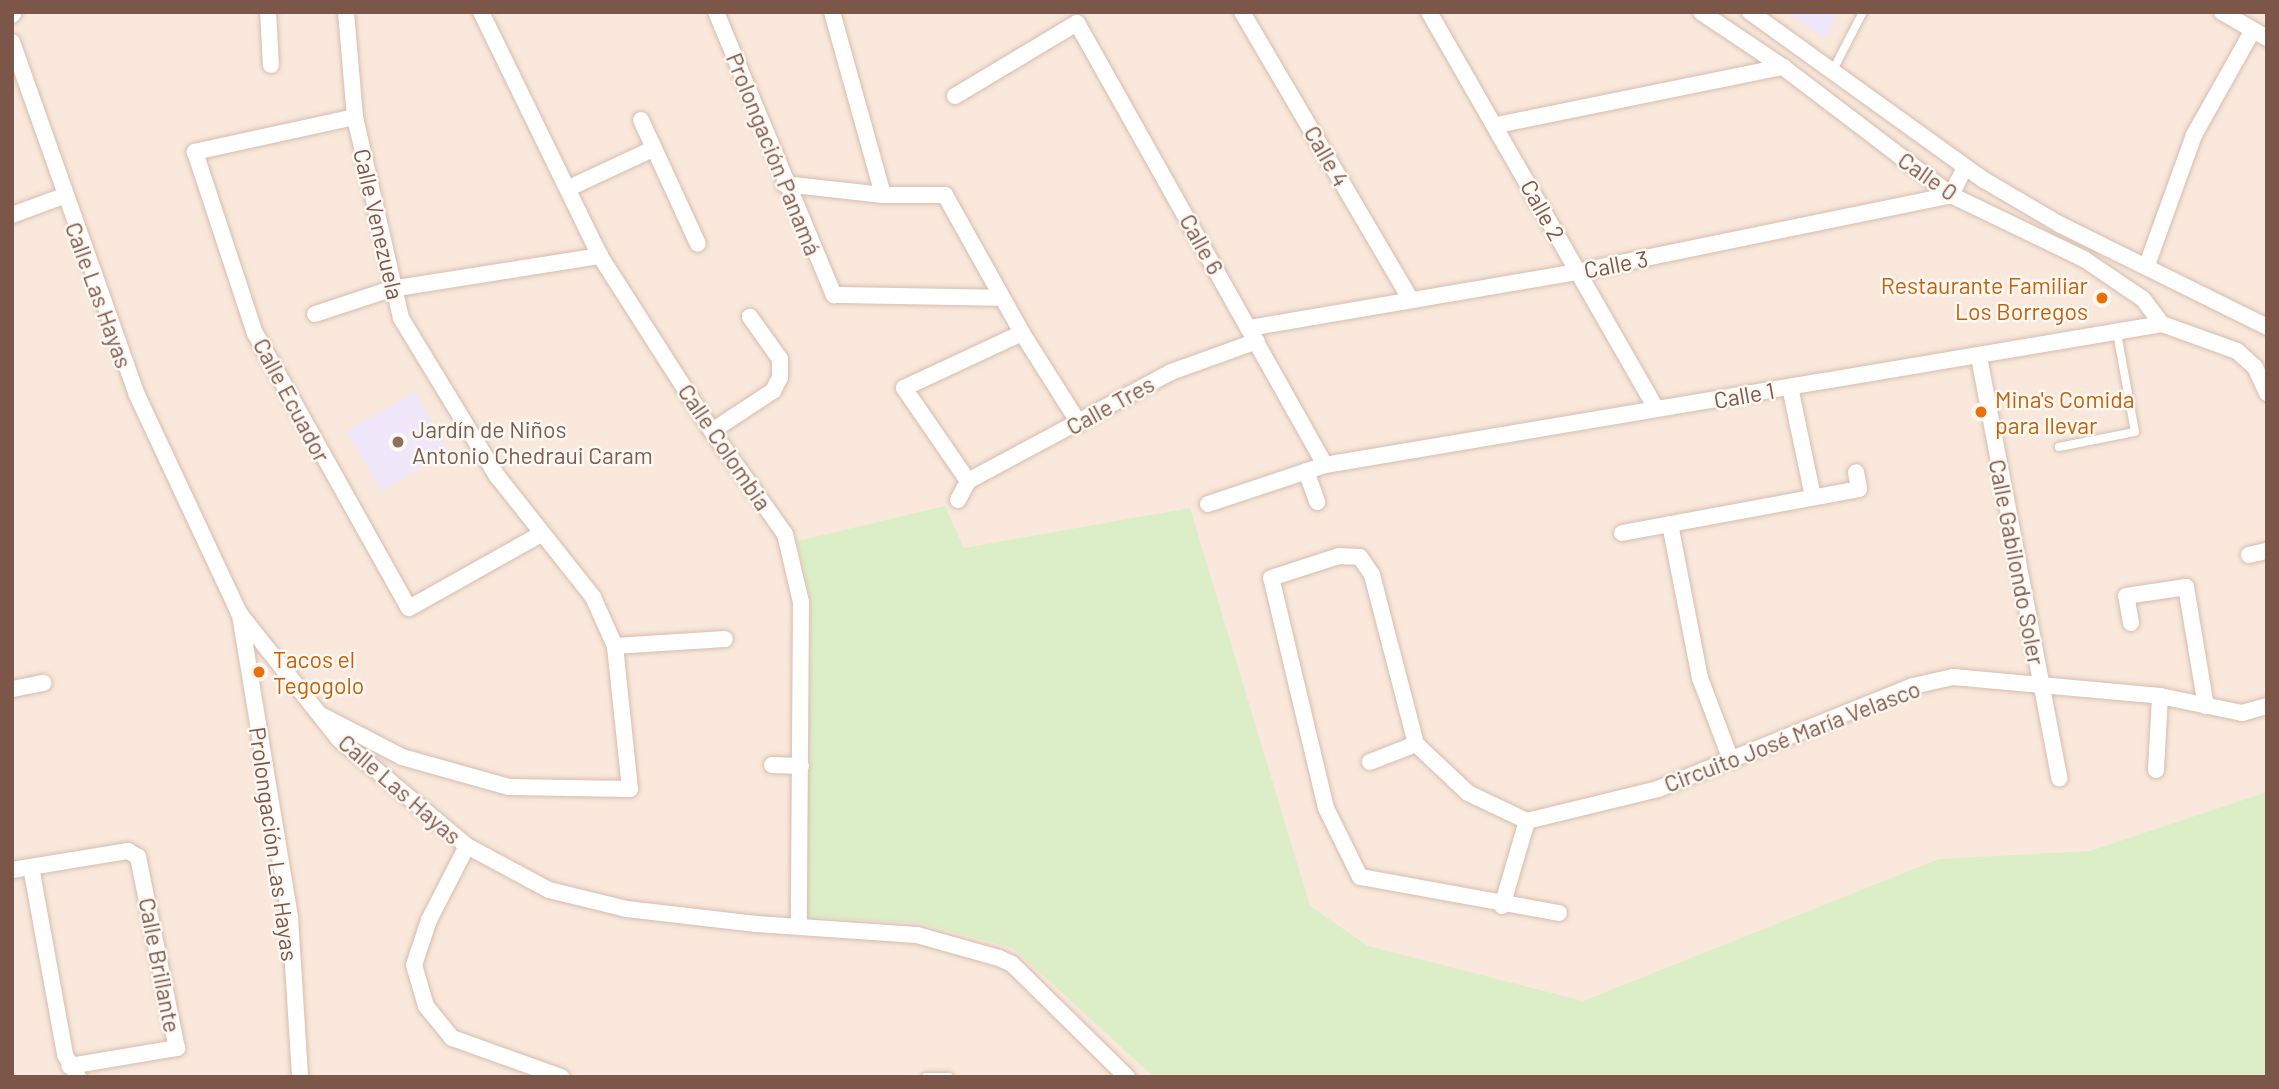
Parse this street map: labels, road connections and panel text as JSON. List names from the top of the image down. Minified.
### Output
{"streets":{"street":["Prolongación Panamá","Calle 4","Calle 0","Calle 2","Calle Venezuela","Calle 6","Calle 3","Calle Las Hayas","Calle 1","Calle Ecuador","Calle Tres","Calle Colombia","Calle Gabilondo Soler","Circuito José María Velasco","Prolongación Las Hayas","Calle Brillante"]},"crossings":[["Calle 4","Calle 3"],["Calle 0","Calle 3"],["Calle 0","Calle 1"],["Calle 2","Calle 3"],["Calle 2","Calle 1"],["Calle Venezuela","Calle Las Hayas"],["Calle Venezuela","Calle Ecuador"],["Calle 6","Calle 3"],["Calle 6","Calle 1"],["Calle 6","Calle Tres"],["Calle 3","Calle Tres"],["Calle Las Hayas","Calle Colombia"],["Calle Las Hayas","Prolongación Las Hayas"],["Calle 1","Calle Gabilondo Soler"],["Calle Gabilondo Soler","Circuito José María Velasco"]],"places":["Restaurante Familiar Los Borregos","Mina's Comida para llevar","Jardín de Niños Antonio Chedraui Caram","Tacos el Tegogolo"]}
